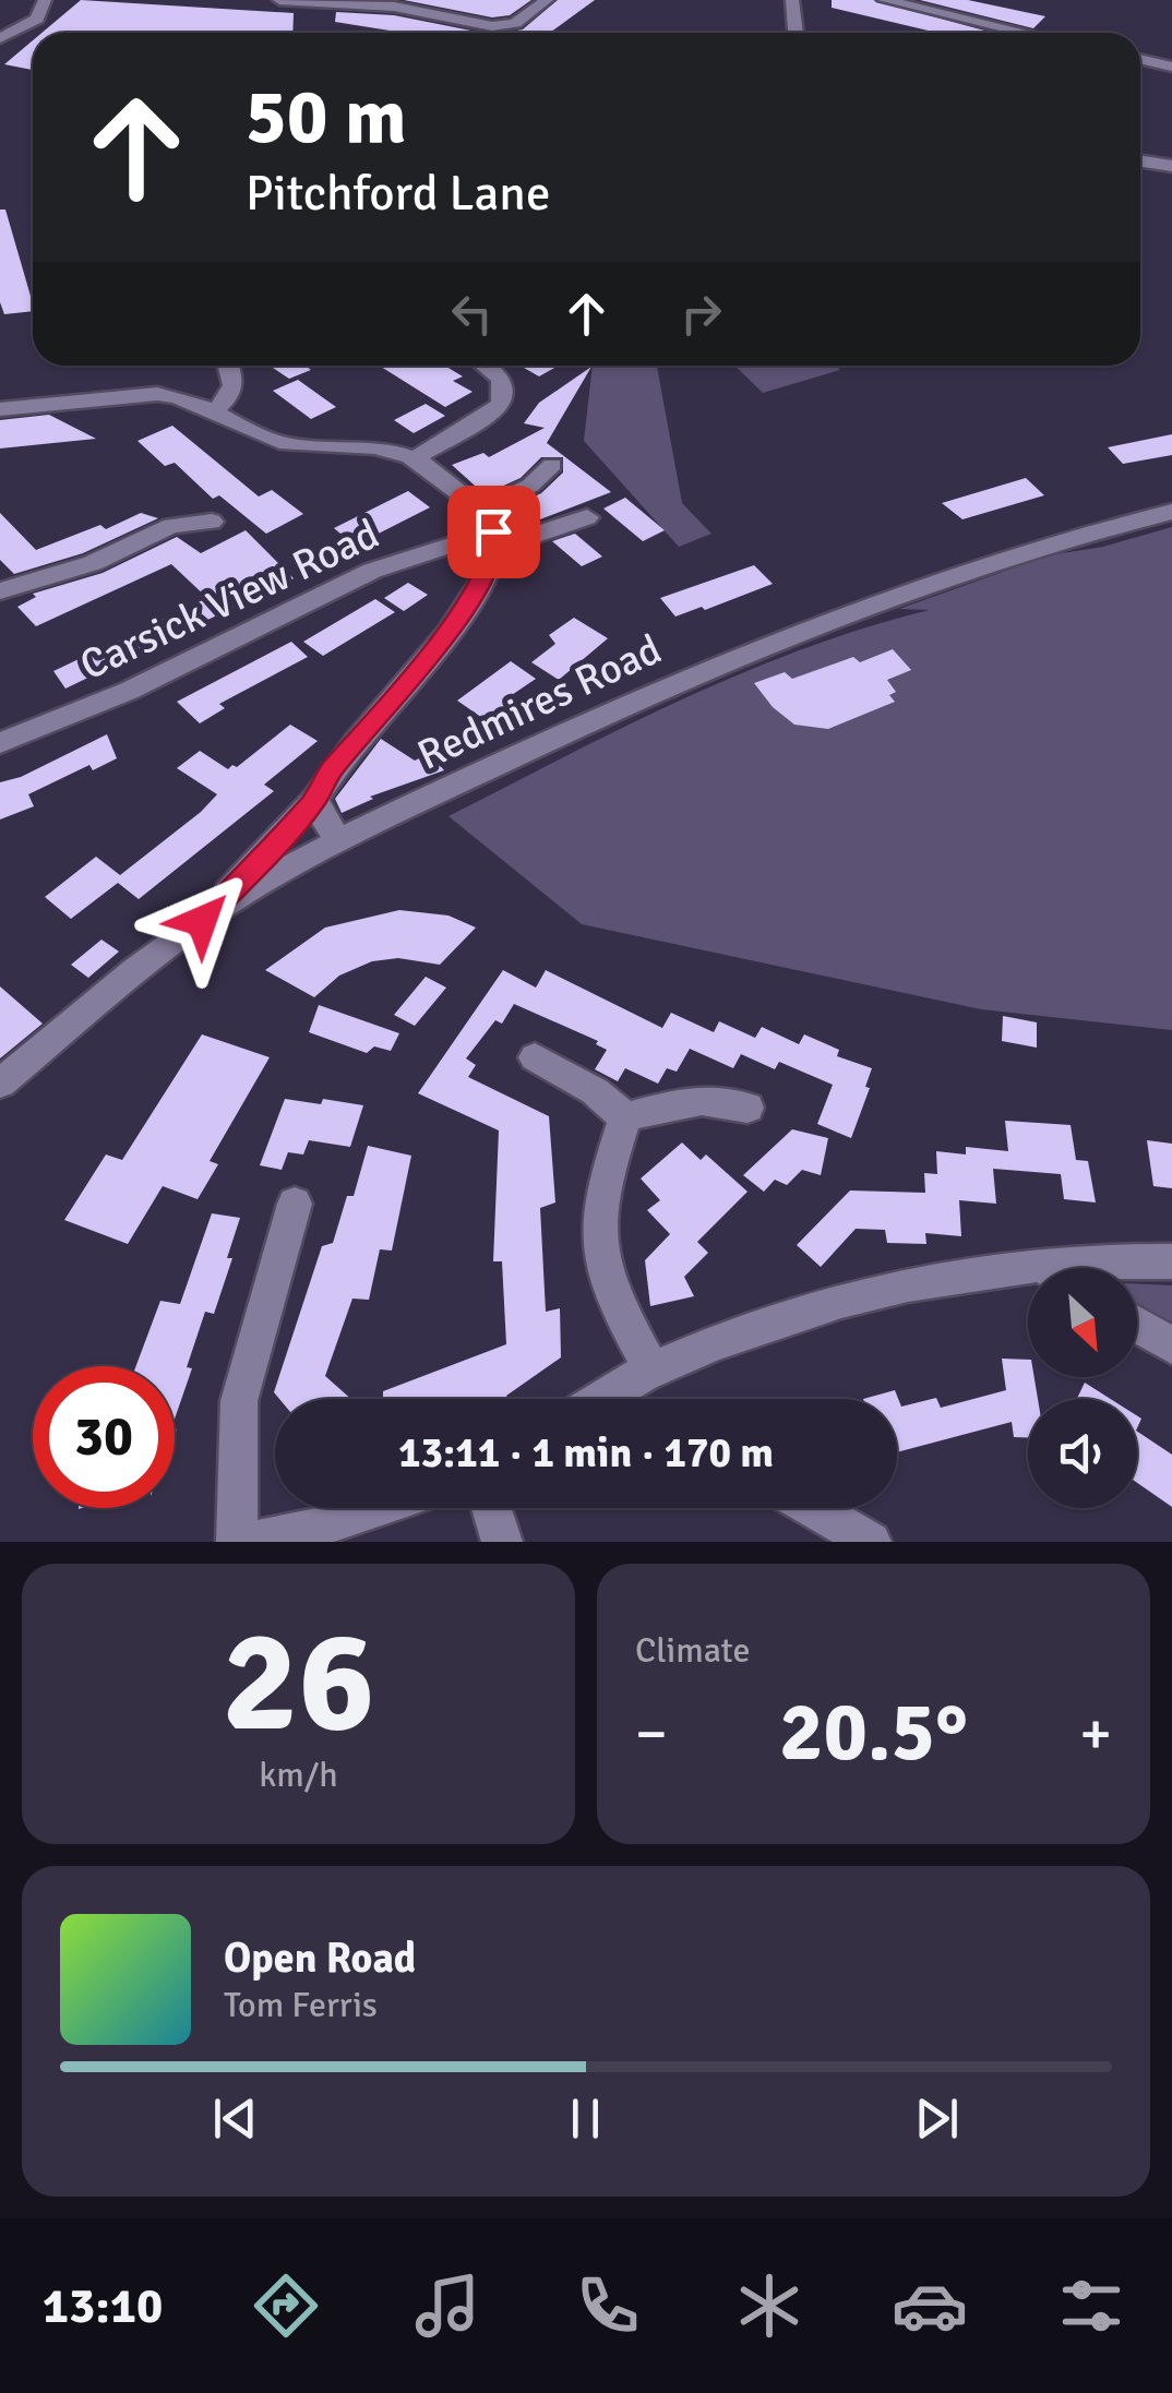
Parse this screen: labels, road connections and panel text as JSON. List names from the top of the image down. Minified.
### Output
{"streets":{"street":["Carsick View Road","Redmires Road"]},"north":"bottom right","page":{"turn":["50 m","Pitchford Lane"],"limit":"30","trip":"13:11 · 1 min · 170 m","tile":[["26","km/h"],"Climate"],"heat":["−","20.5°","+"],"song":["Open Road","Tom Ferris"],"tabs":"13:10"}}
